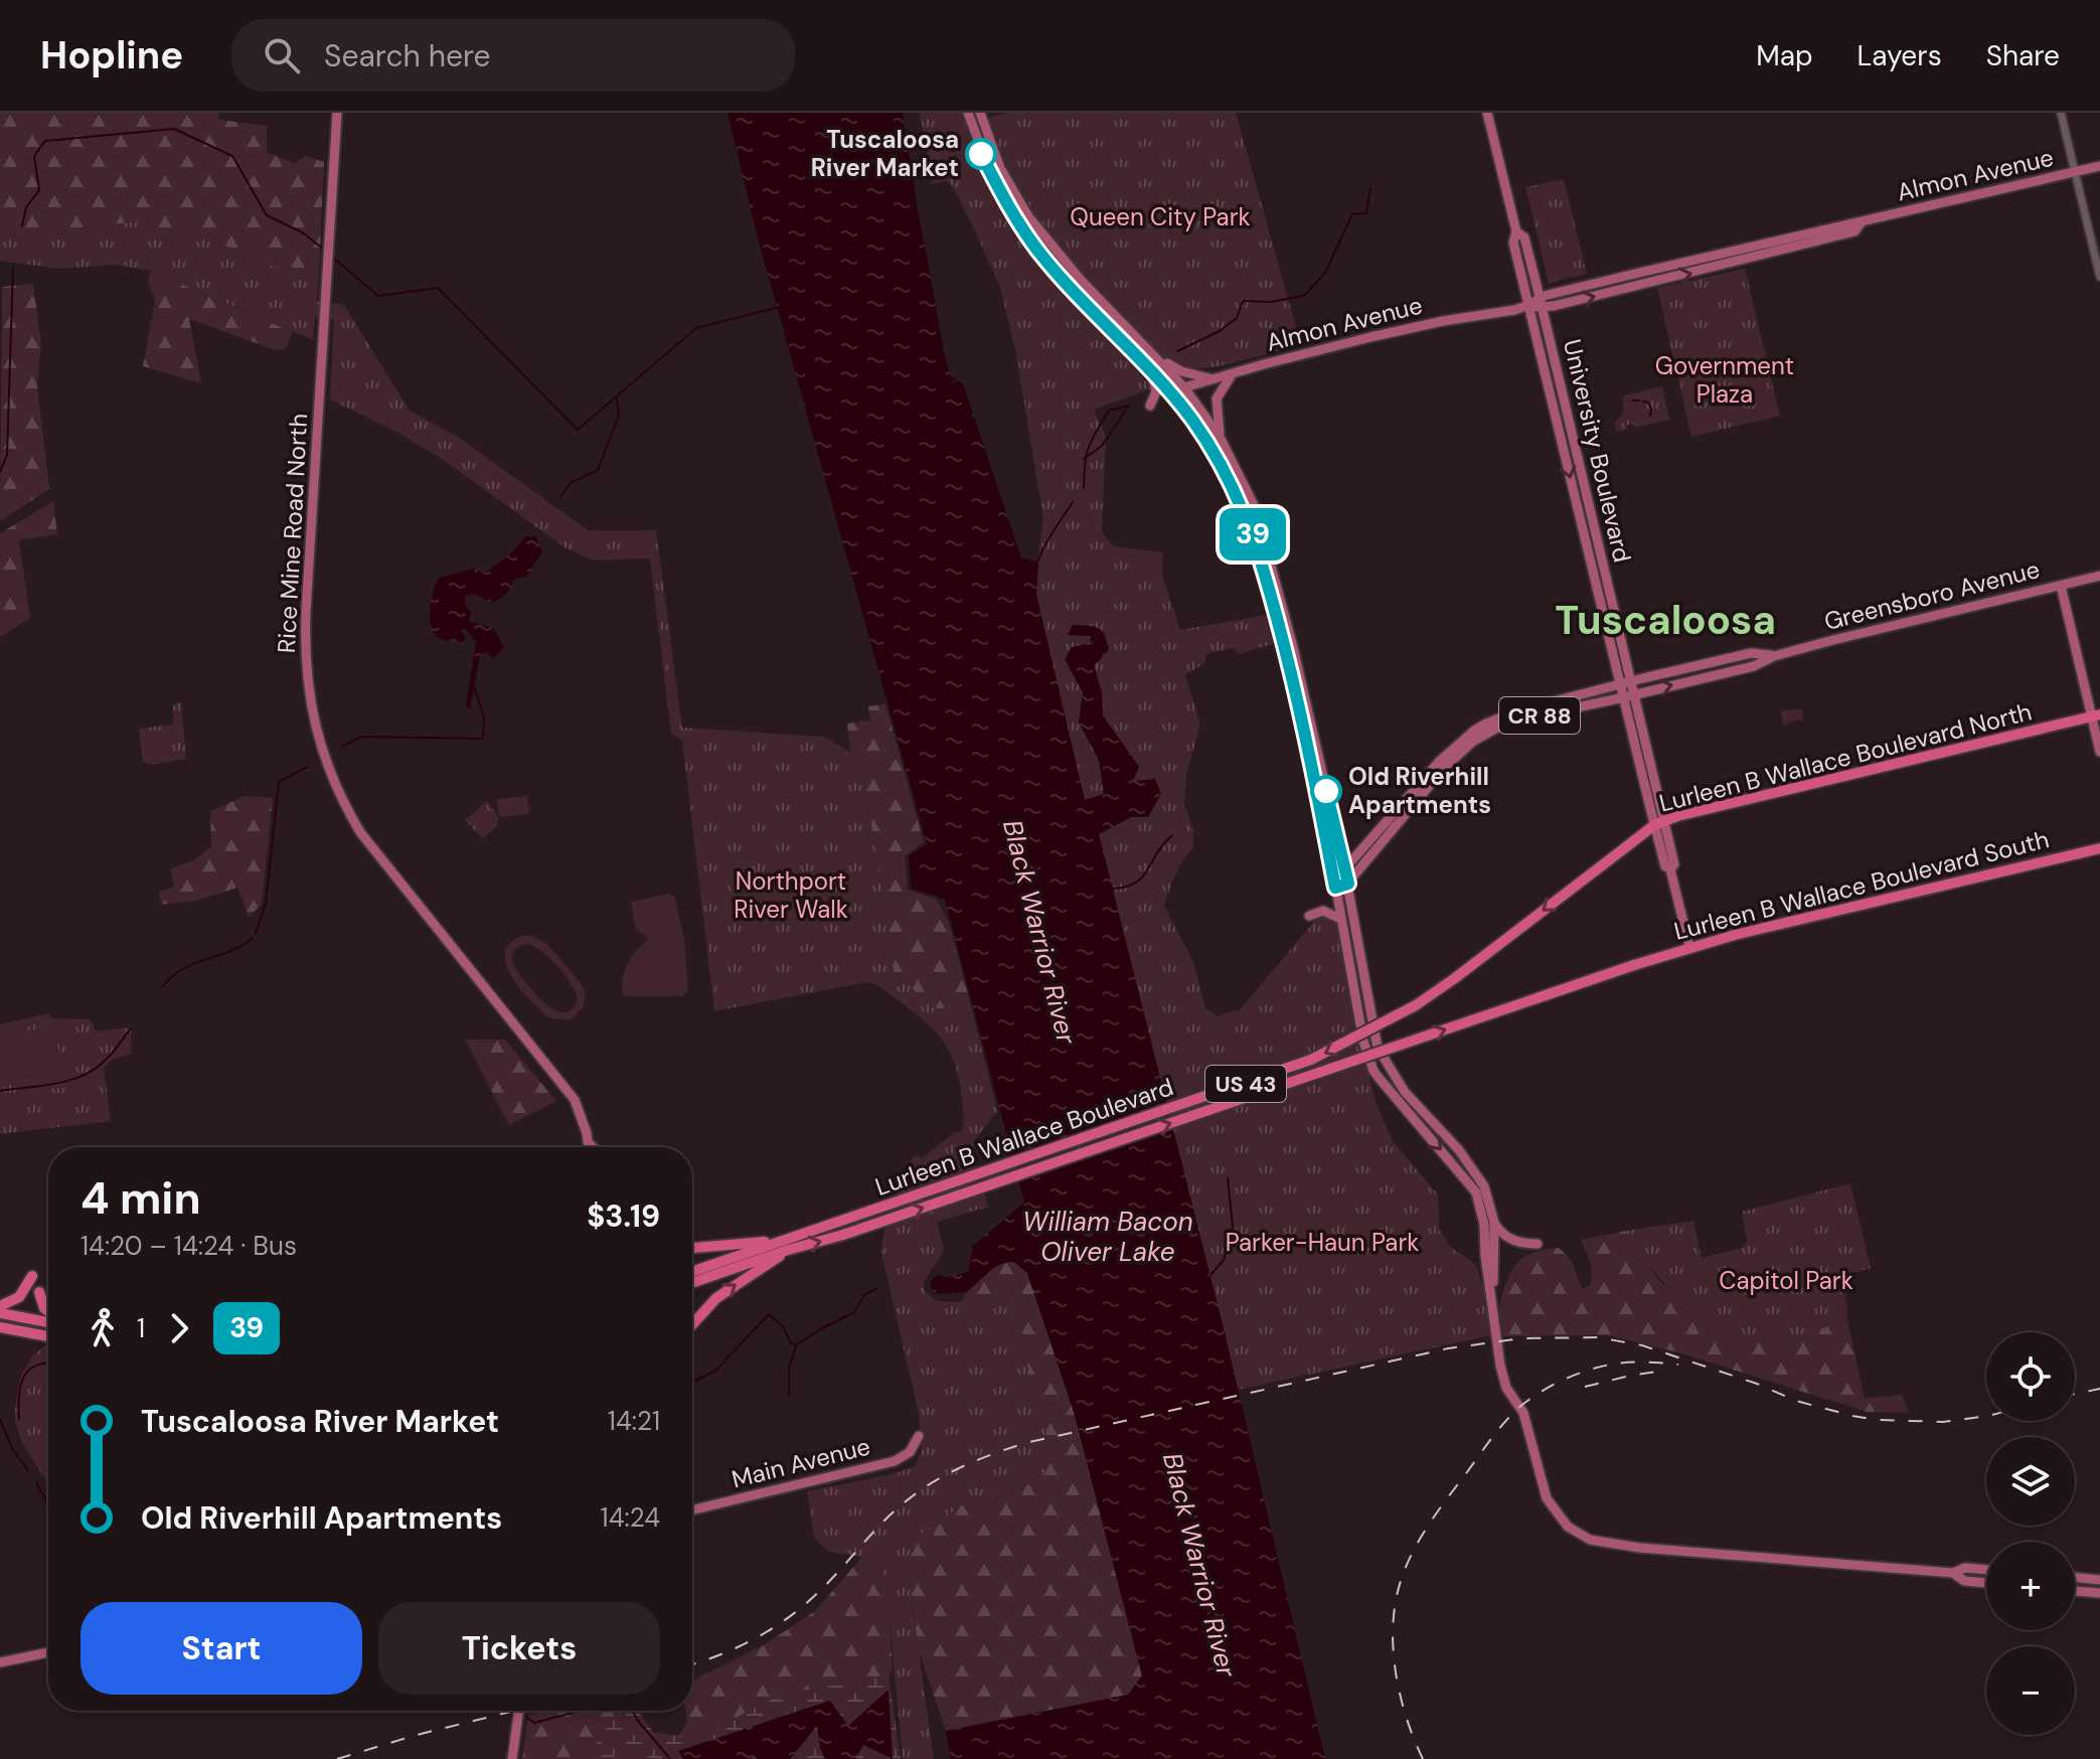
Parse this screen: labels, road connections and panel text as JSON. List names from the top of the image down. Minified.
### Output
{"streets":{"highway":["Lurleen B Wallace Boulevard North","Lurleen B Wallace Boulevard South","US 43","Lurleen B Wallace Boulevard"],"main road":["Almon Avenue","University Boulevard","Rice Mine Road North","Greensboro Avenue","CR 88","Main Avenue"]},"crossings":[["Almon Avenue","University Boulevard"],["University Boulevard","Greensboro Avenue"],["University Boulevard","Lurleen B Wallace Boulevard North"],["University Boulevard","Lurleen B Wallace Boulevard South"],["Lurleen B Wallace Boulevard North","Lurleen B Wallace Boulevard"],["Lurleen B Wallace Boulevard South","Lurleen B Wallace Boulevard"]],"districts":["Tuscaloosa"],"water":["Black Warrior River","William Bacon Oliver Lake"],"parks":["Queen City Park","Government Plaza","Northport River Walk","Parker-Haun Park","Capitol Park"],"places":["Tuscaloosa River Market","Old Riverhill Apartments"],"lines":["bus line 39"],"page":{"header":"Hopline","search":"Search here","nav":["Map","Layers","Share"],"on_map":"39","heading":["4 min","14:20 – 14:24 · Bus","$3.19"],"legs":["1","39"],"map_buttons":["+","−"],"list":[{"name":"Tuscaloosa River Market","value":"14:21"},{"name":"Old Riverhill Apartments","value":"14:24"}],"buttons":["Start","Tickets"]}}
